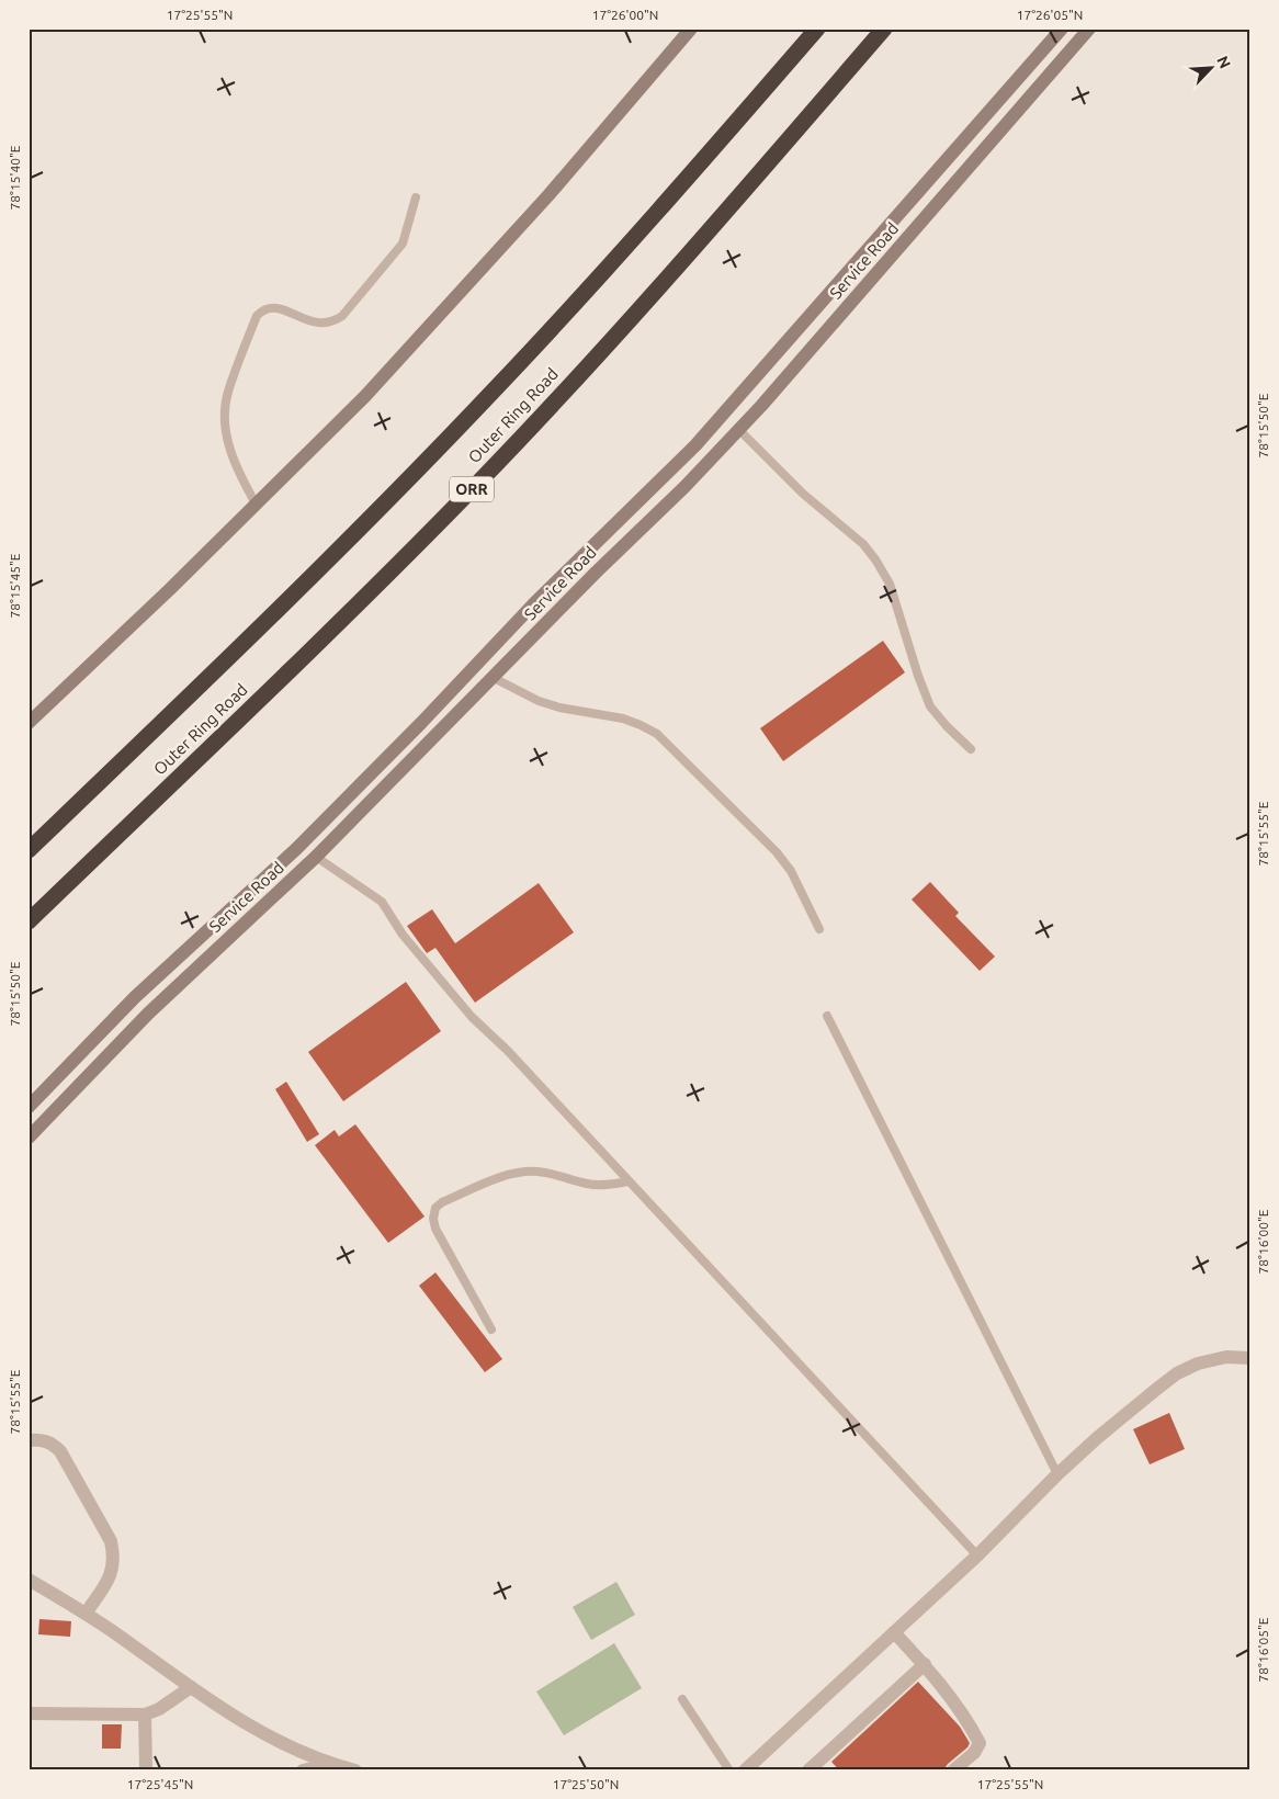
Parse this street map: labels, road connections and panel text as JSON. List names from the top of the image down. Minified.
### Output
{"streets":{"highway":["Outer Ring Road","ORR"],"main road":["Service Road"]},"north":"top right","coordinates":["17°25'55\"N","17°26'00\"N","17°26'05\"N","78°15'40\"E","78°15'50\"E","78°15'45\"E","78°15'55\"E","78°16'00\"E","78°16'05\"E","17°25'45\"N","17°25'50\"N"]}
